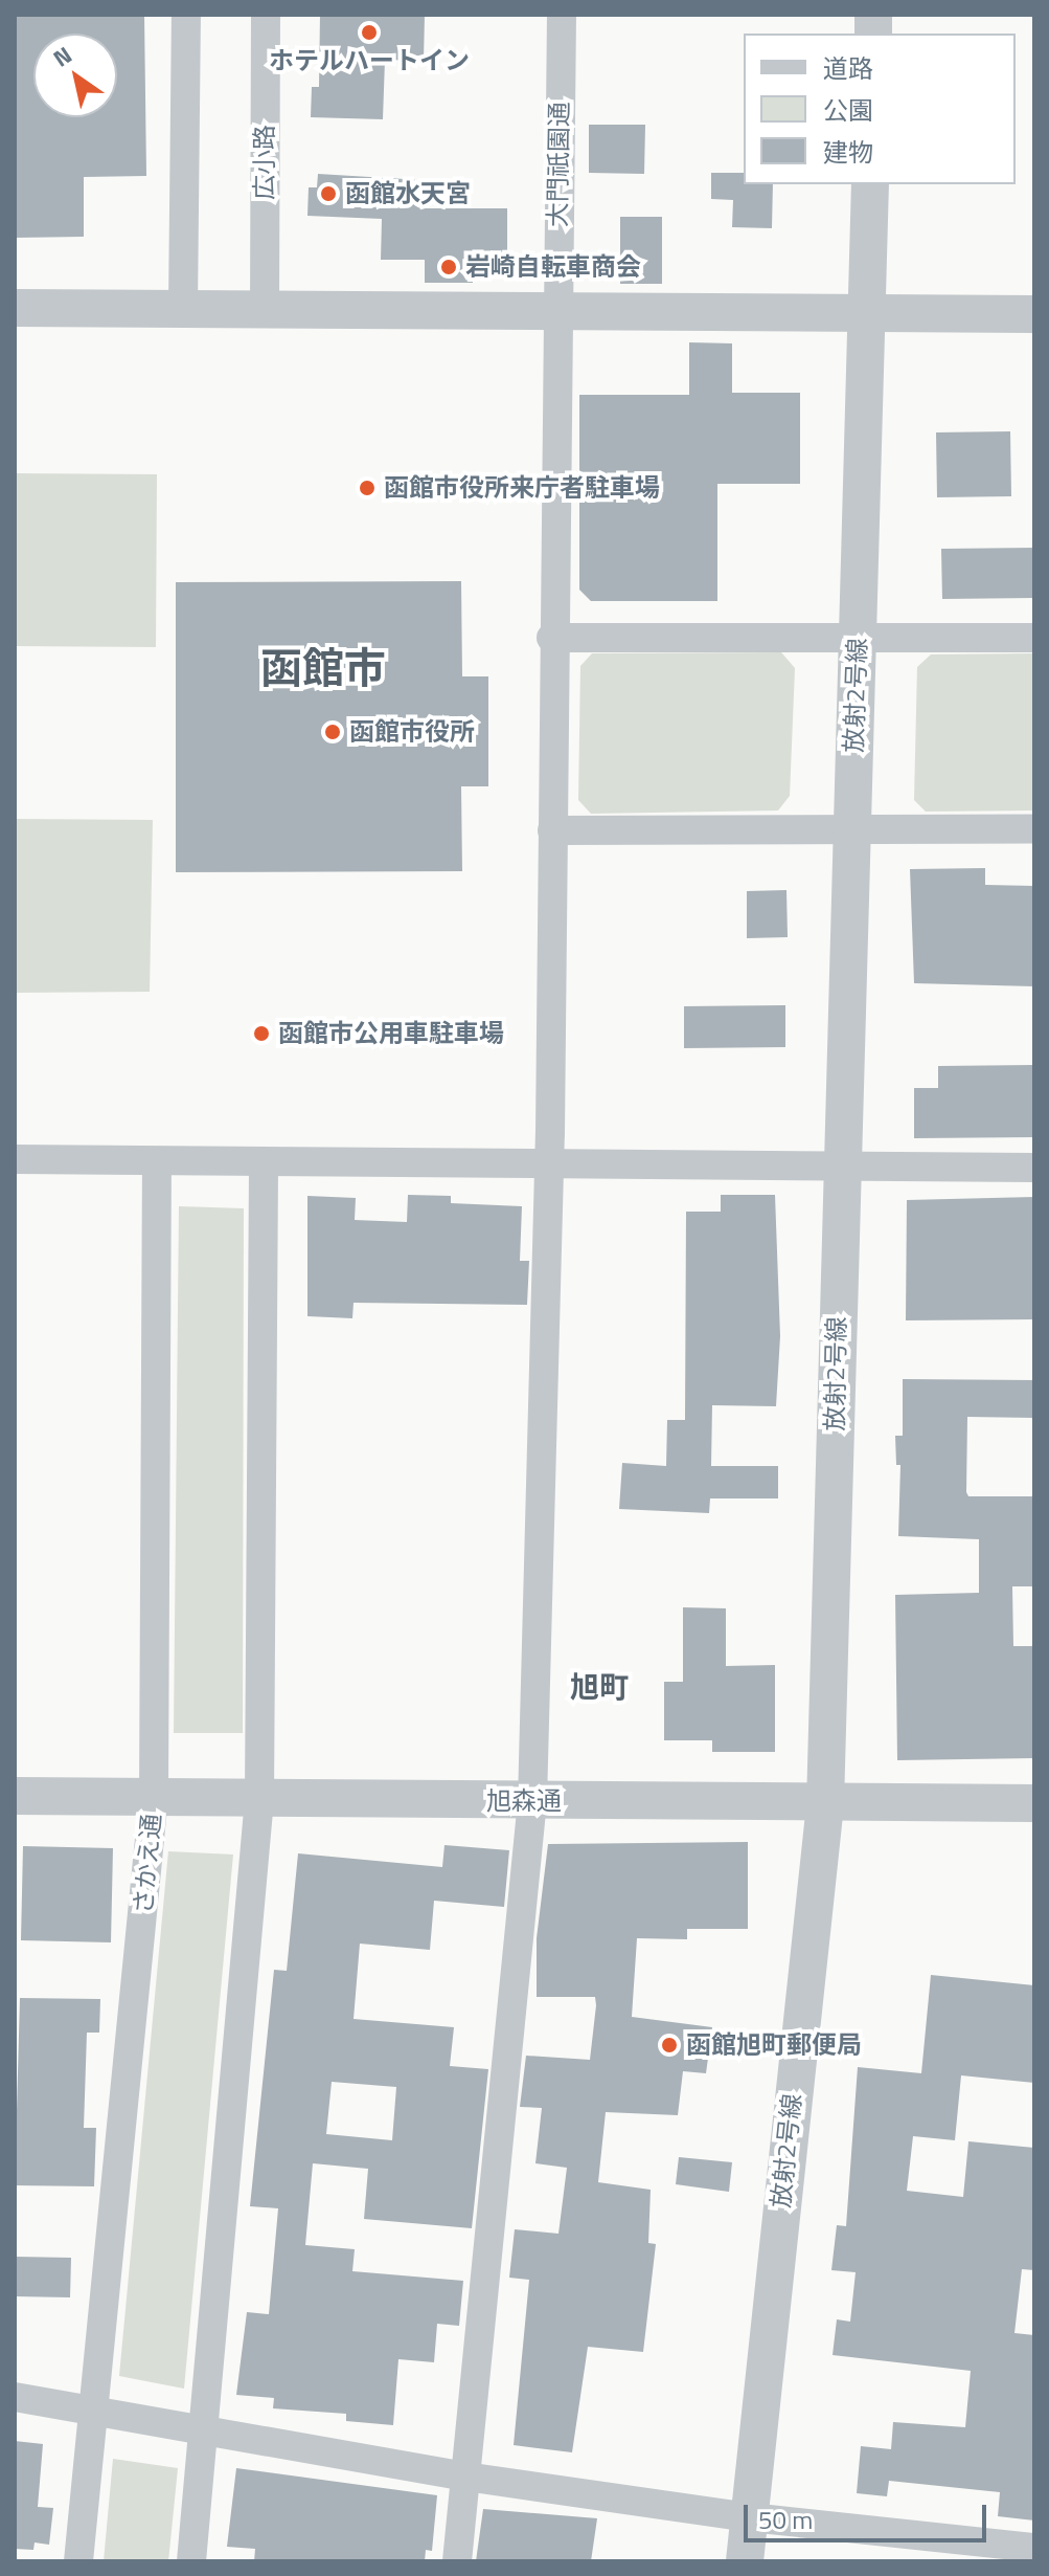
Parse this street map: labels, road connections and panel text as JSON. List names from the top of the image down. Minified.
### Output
{"streets":{"street":["広小路","大門祇園通","放射2号線","旭森通","さかえ通"]},"crossings":[["大門祇園通","旭森通"],["放射2号線","旭森通"],["旭森通","さかえ通"]],"districts":["函館市","旭町"],"places":["ホテルハートイン","函館水天宮","岩崎自転車商会","函館市役所来庁者駐車場","函館市役所","函館市公用車駐車場","函館旭町郵便局"],"legend":["道路","公園","建物"],"scale_bar":"50 m","north":"top left"}
